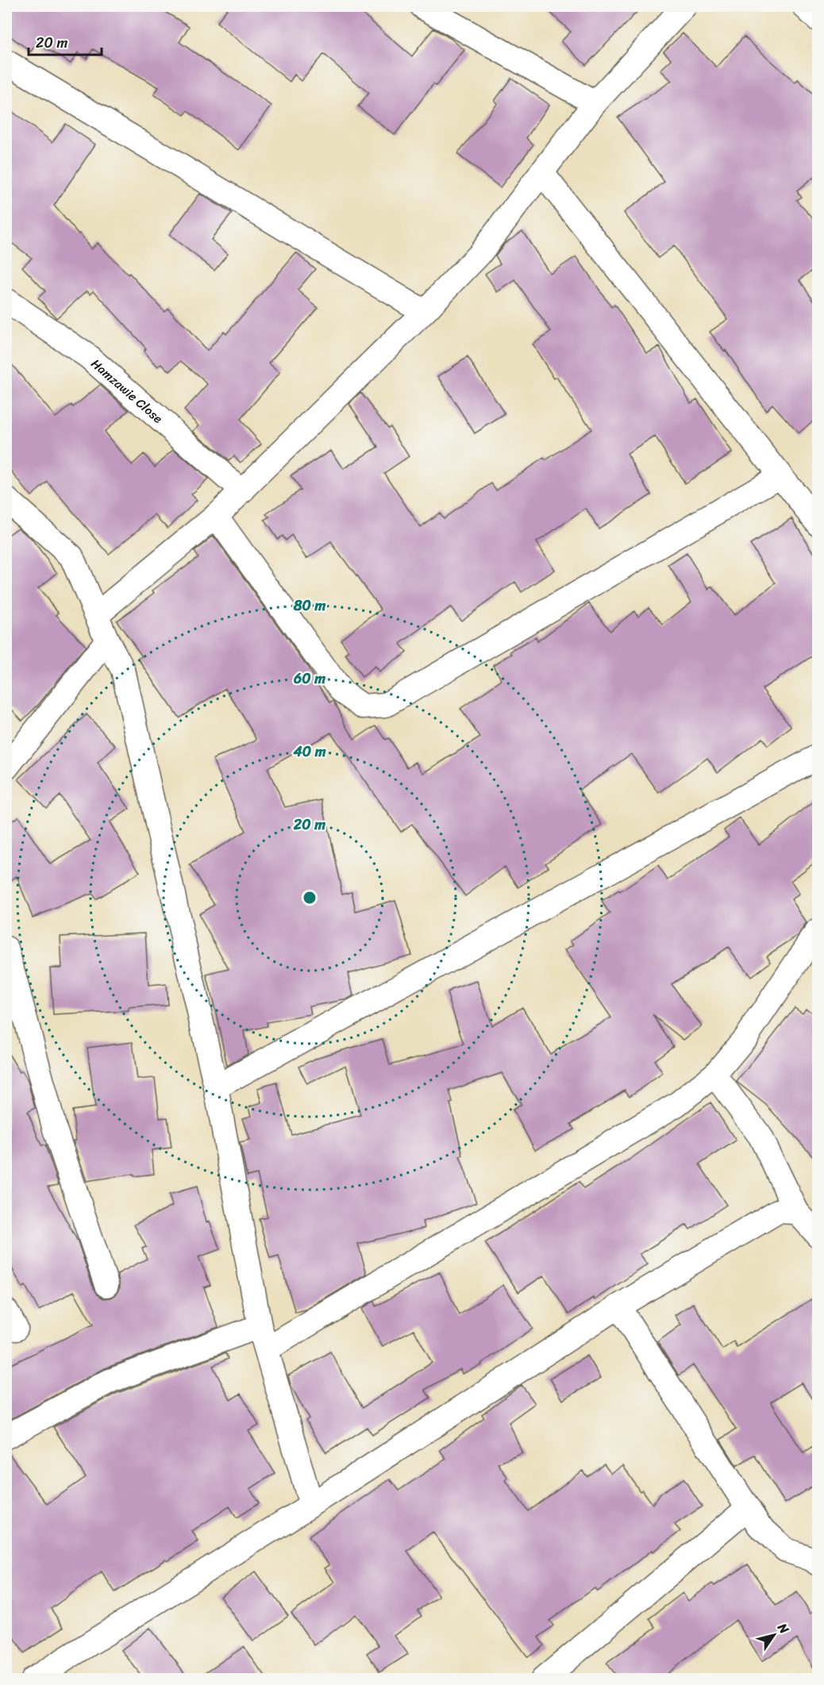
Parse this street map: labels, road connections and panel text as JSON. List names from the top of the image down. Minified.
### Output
{"streets":{"street":["Hamzawie Close"]},"scale_bar":"20 m","north":"top right","rings":["80 m","60 m","40 m","20 m"]}
